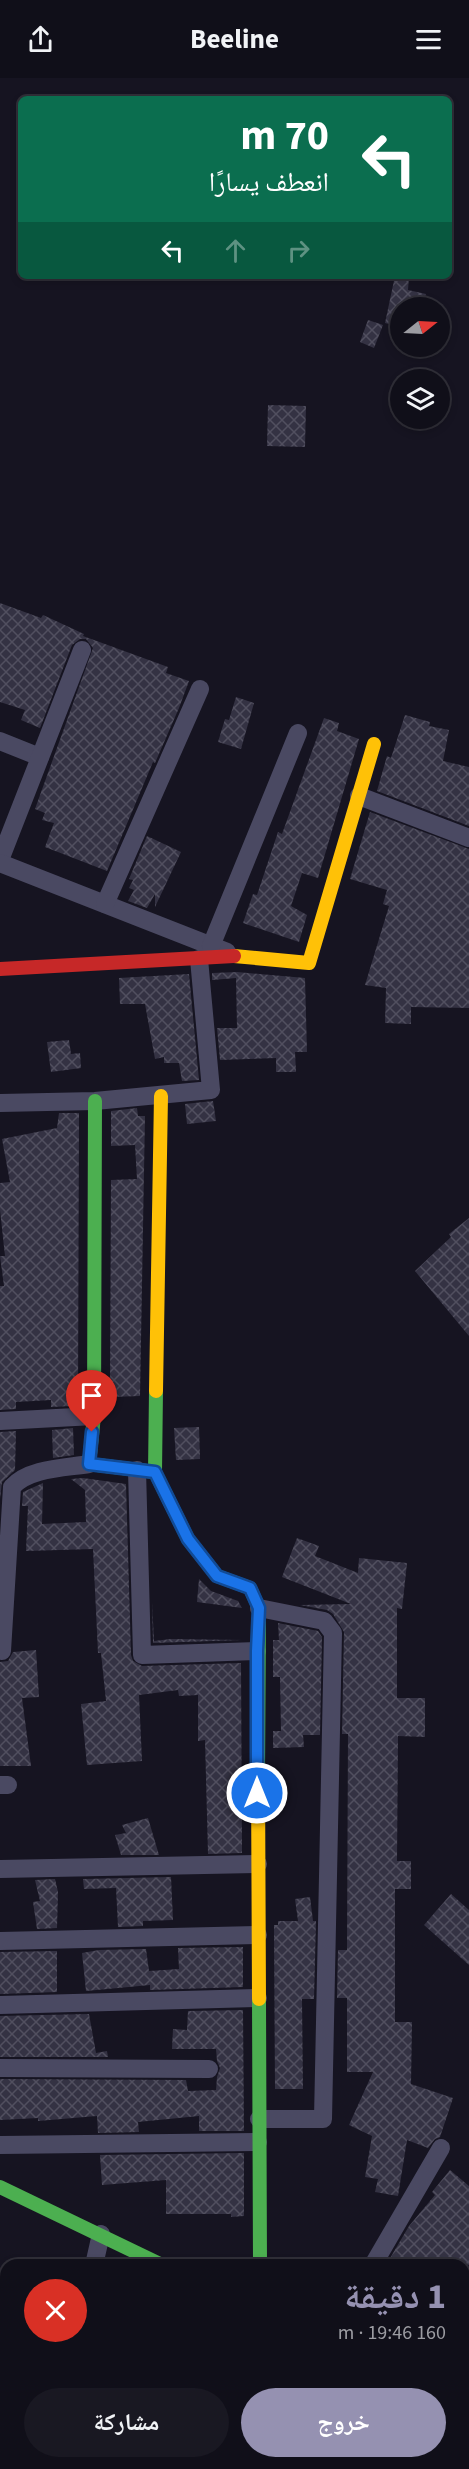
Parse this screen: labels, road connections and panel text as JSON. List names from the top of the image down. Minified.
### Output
{"north":"right","page":{"header":"Beeline","turn":["70 m","انعطف يسارًا"],"heading":["1 دقيقة","160 m · 19:46"],"buttons":["خروج","مشاركة"]}}
